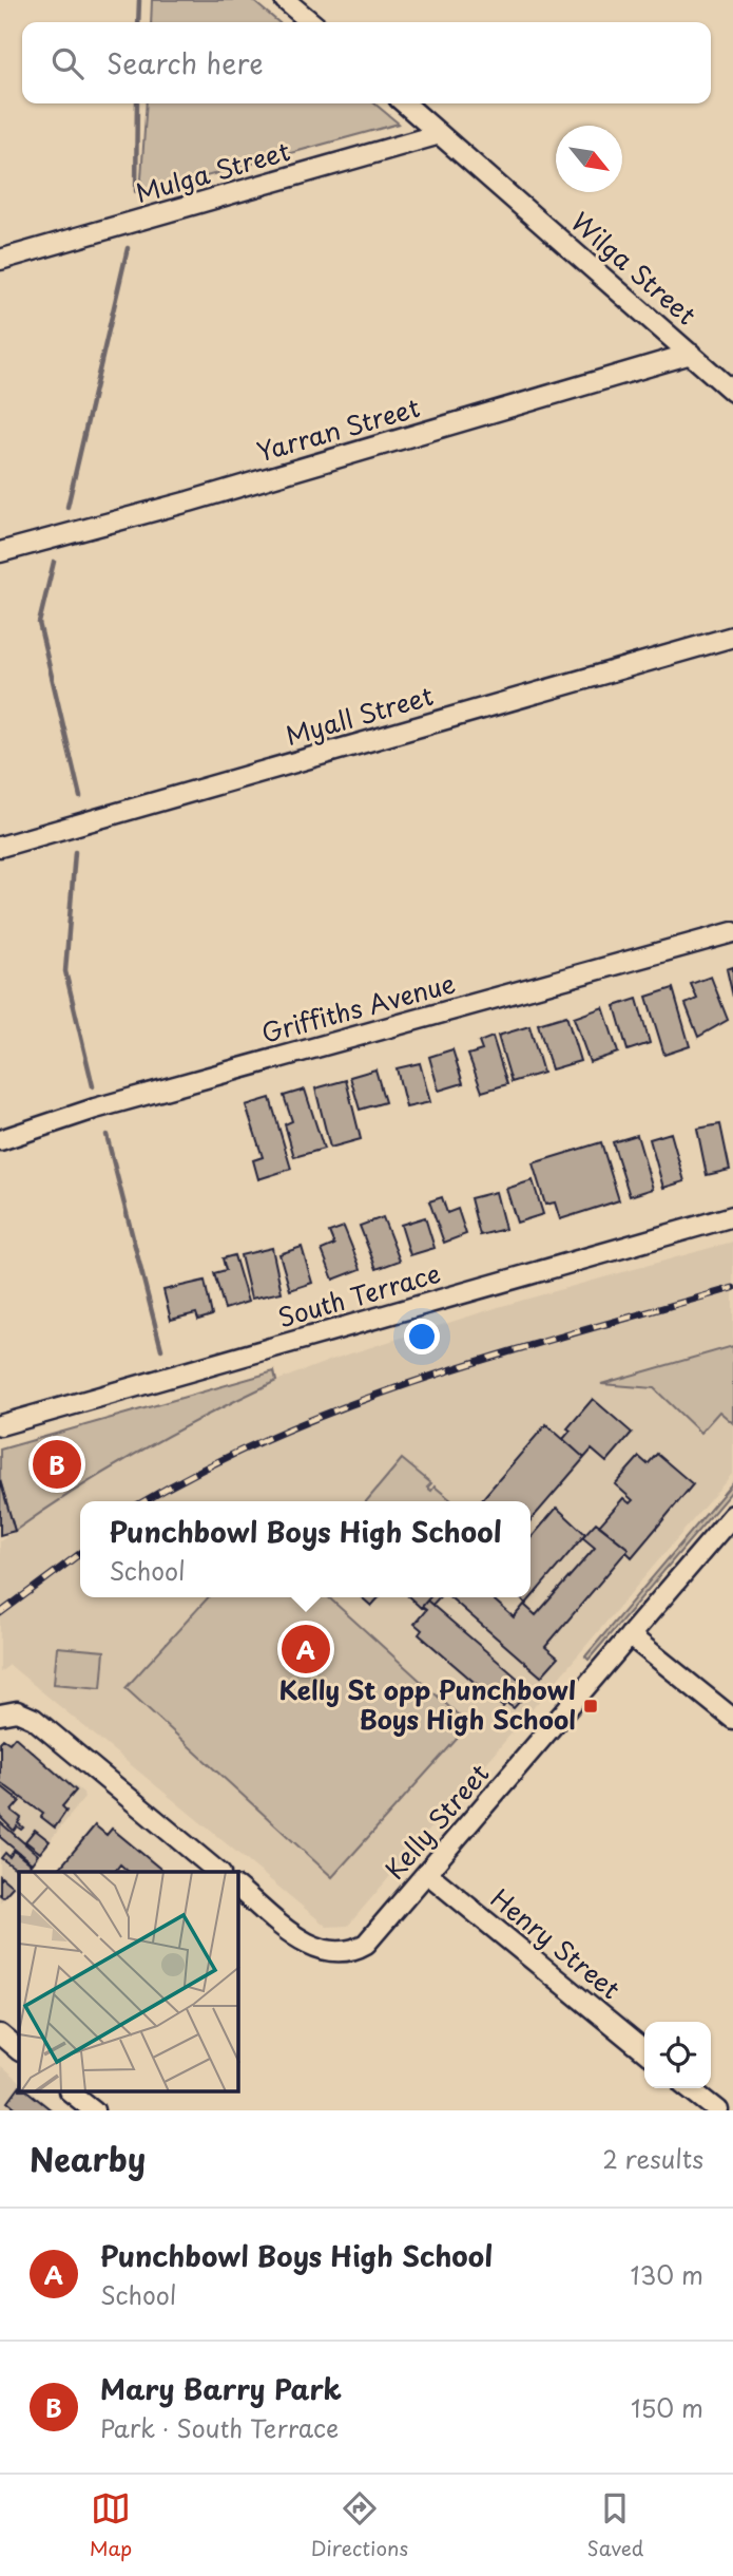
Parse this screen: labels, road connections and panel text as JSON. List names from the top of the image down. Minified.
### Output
{"streets":{"street":["Mulga Street","Wilga Street","Yarran Street","Myall Street","Griffiths Avenue","South Terrace","Kelly Street","Henry Street"]},"crossings":[["Mulga Street","Wilga Street"],["Wilga Street","Yarran Street"],["Kelly Street","Henry Street"]],"places":{"transit":["Kelly St opp Punchbowl Boys High School"]},"north":"bottom right","page":{"search":"Search here","pins":["B","A"],"popup":["Punchbowl Boys High School","School"],"heading":["Nearby","2 results"],"list":[{"mark":"A","name":"Punchbowl Boys High School","note":"School","value":"130 m"},{"mark":"B","name":"Mary Barry Park","note":"Park · South Terrace","value":"150 m"}],"nav":["Map","Directions","Saved"]}}
